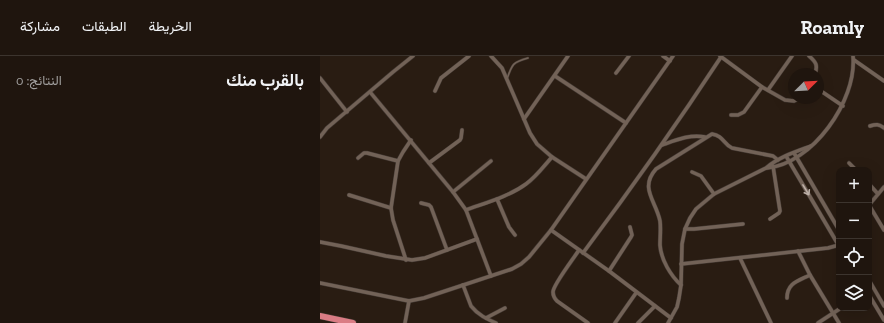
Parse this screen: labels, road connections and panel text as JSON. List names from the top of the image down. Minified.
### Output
{"north":"top right","page":{"header":"Roamly","nav":["الخريطة","الطبقات","مشاركة"],"heading":["بالقرب منك","النتائج: 0"],"map_buttons":["+","−"]}}
